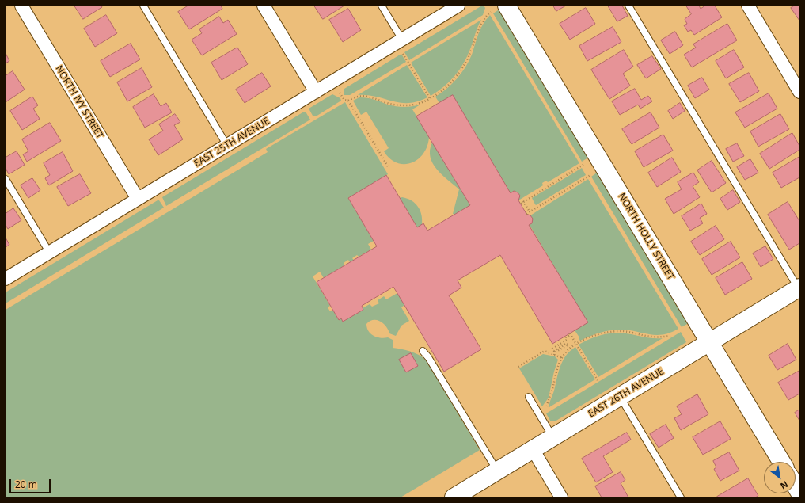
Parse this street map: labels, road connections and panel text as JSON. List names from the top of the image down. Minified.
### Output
{"streets":{"street":["NORTH IVY STREET","EAST 25TH AVENUE","NORTH HOLLY STREET","EAST 26TH AVENUE"]},"crossings":[["NORTH IVY STREET","EAST 25TH AVENUE"],["NORTH HOLLY STREET","EAST 26TH AVENUE"]],"scale_bar":"20 m","north":"bottom right"}
